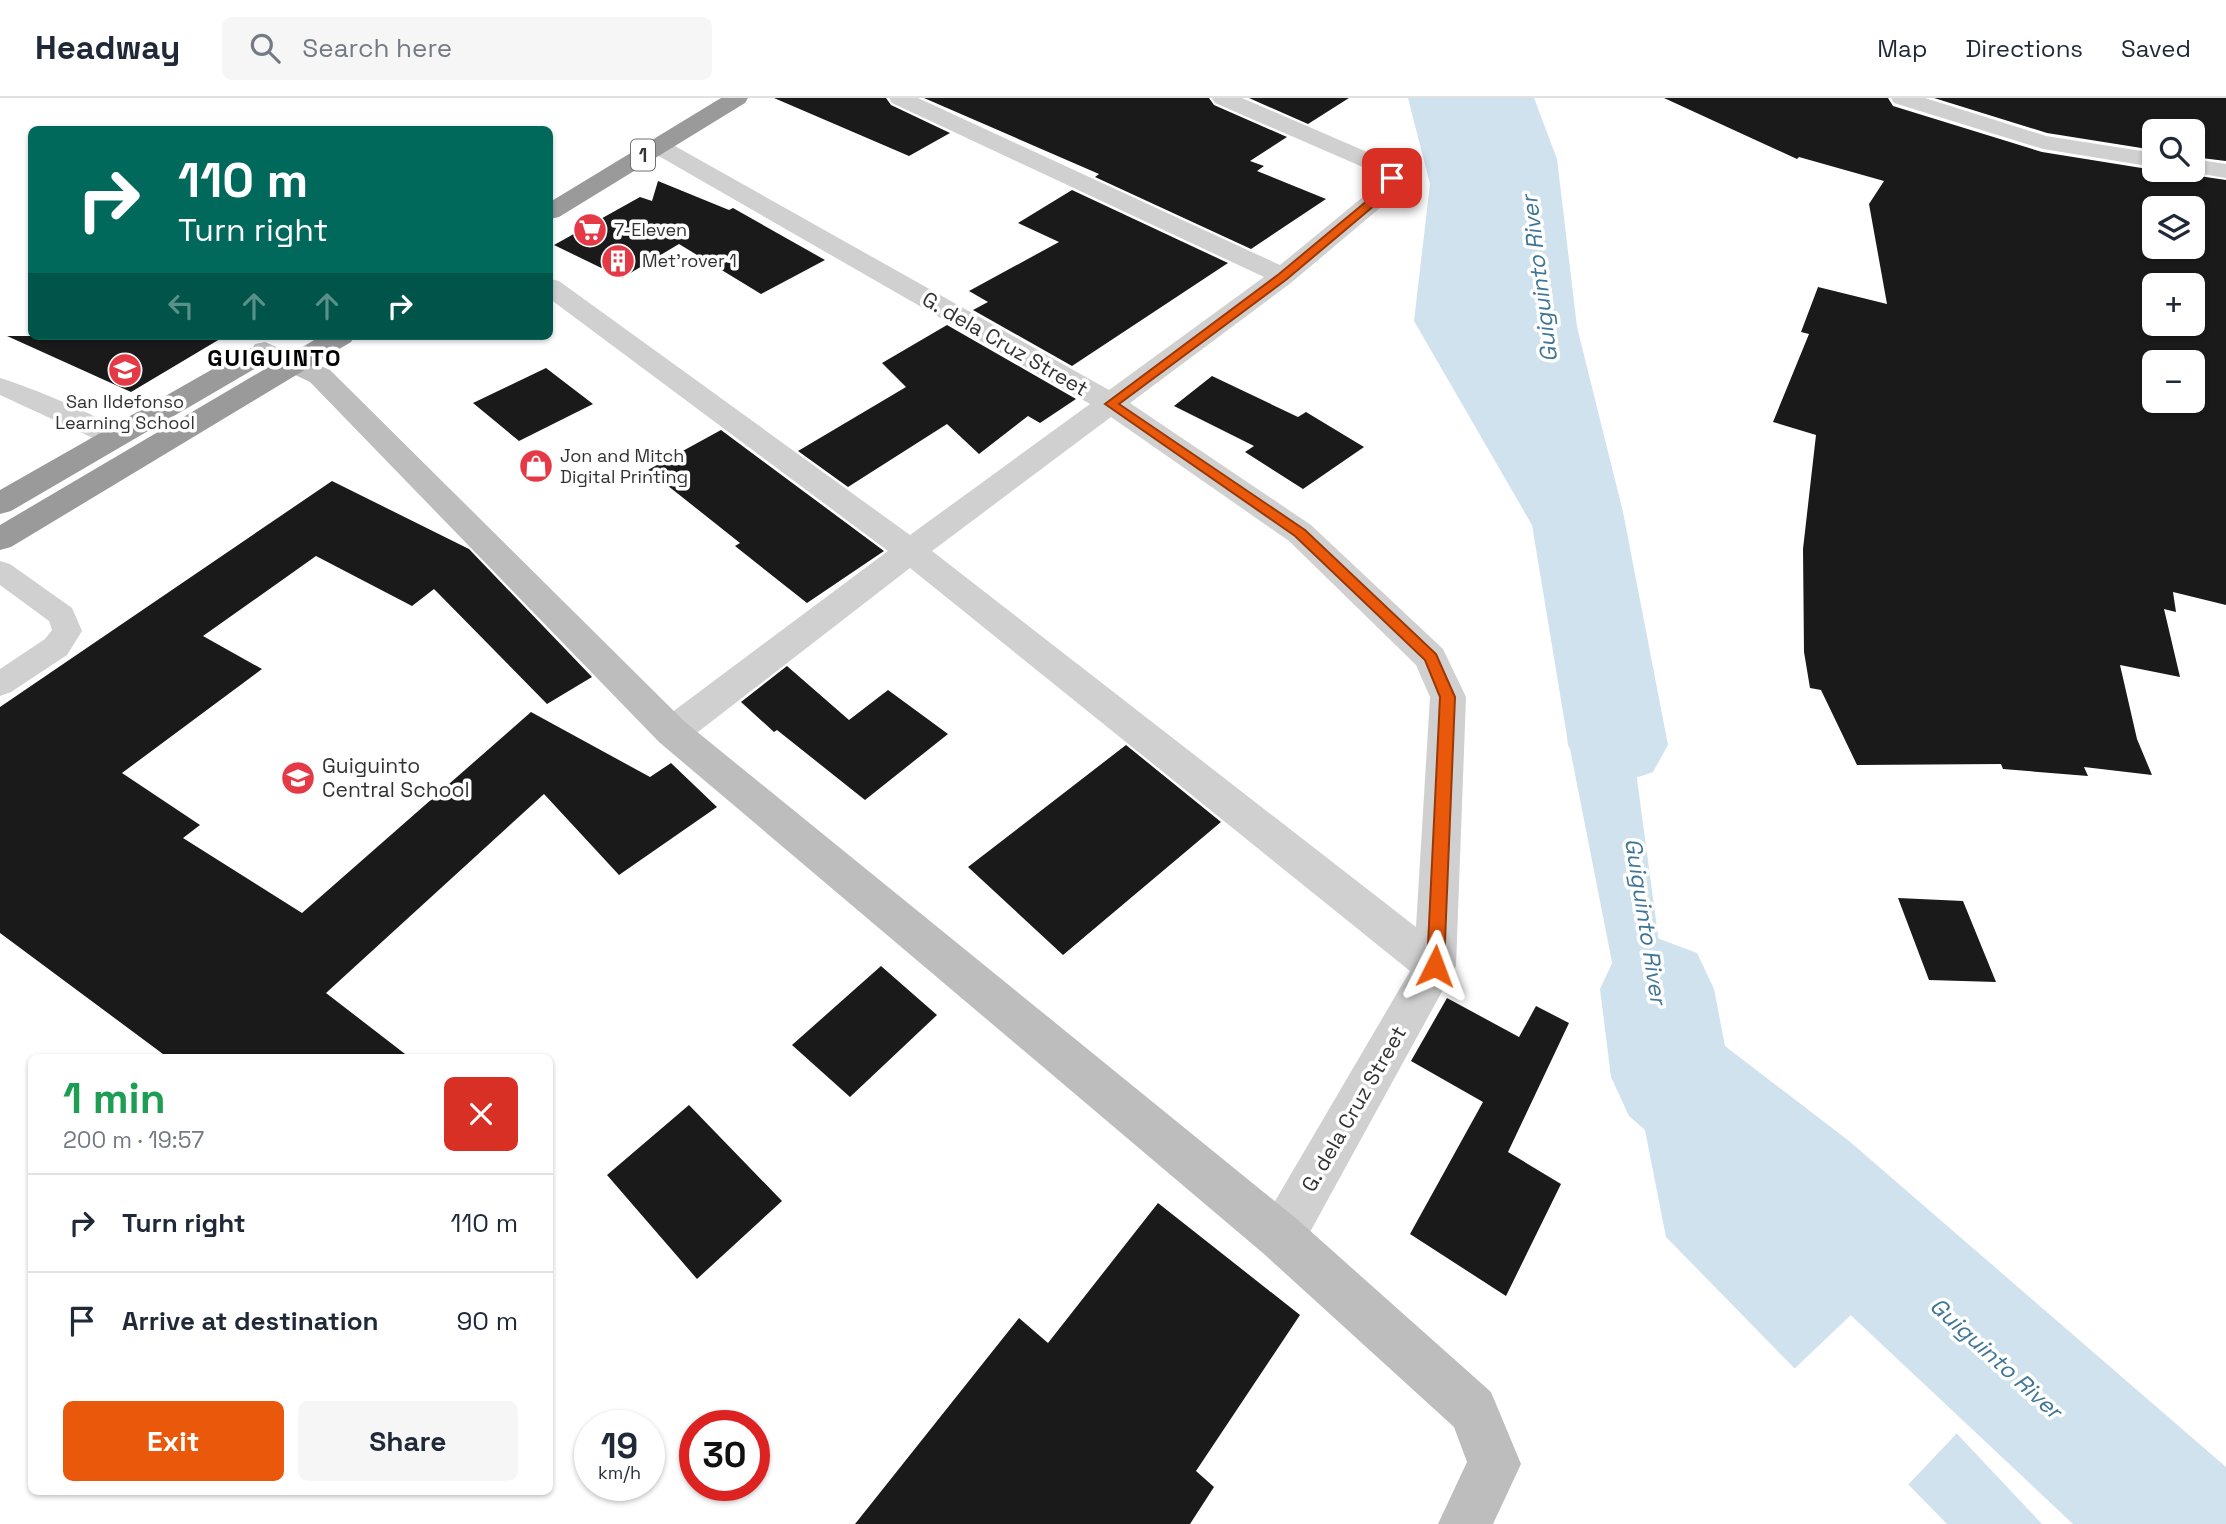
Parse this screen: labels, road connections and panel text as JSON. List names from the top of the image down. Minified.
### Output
{"streets":{"highway":["1"],"street":["G. dela Cruz Street"]},"crossings":[["1","G. dela Cruz Street"]],"districts":["GUIGUINTO"],"water":["Guiguinto River"],"places":{"supermarket":["7-Eleven"],"building":["Met'rover 1"],"school or university":["San Ildefonso Learning School","Guiguinto Central School"],"shop":["Jon and Mitch Digital Printing"]},"page":{"header":"Headway","search":"Search here","nav":["Map","Directions","Saved"],"map_buttons":["+","−"],"turn":["110 m","Turn right"],"heading":["1 min","200 m · 19:57"],"list":[{"name":"Turn right","value":"110 m"},{"name":"Arrive at destination","value":"90 m"}],"buttons":["Exit","Share"],"speed":"19 km/h","limit":"30"}}
